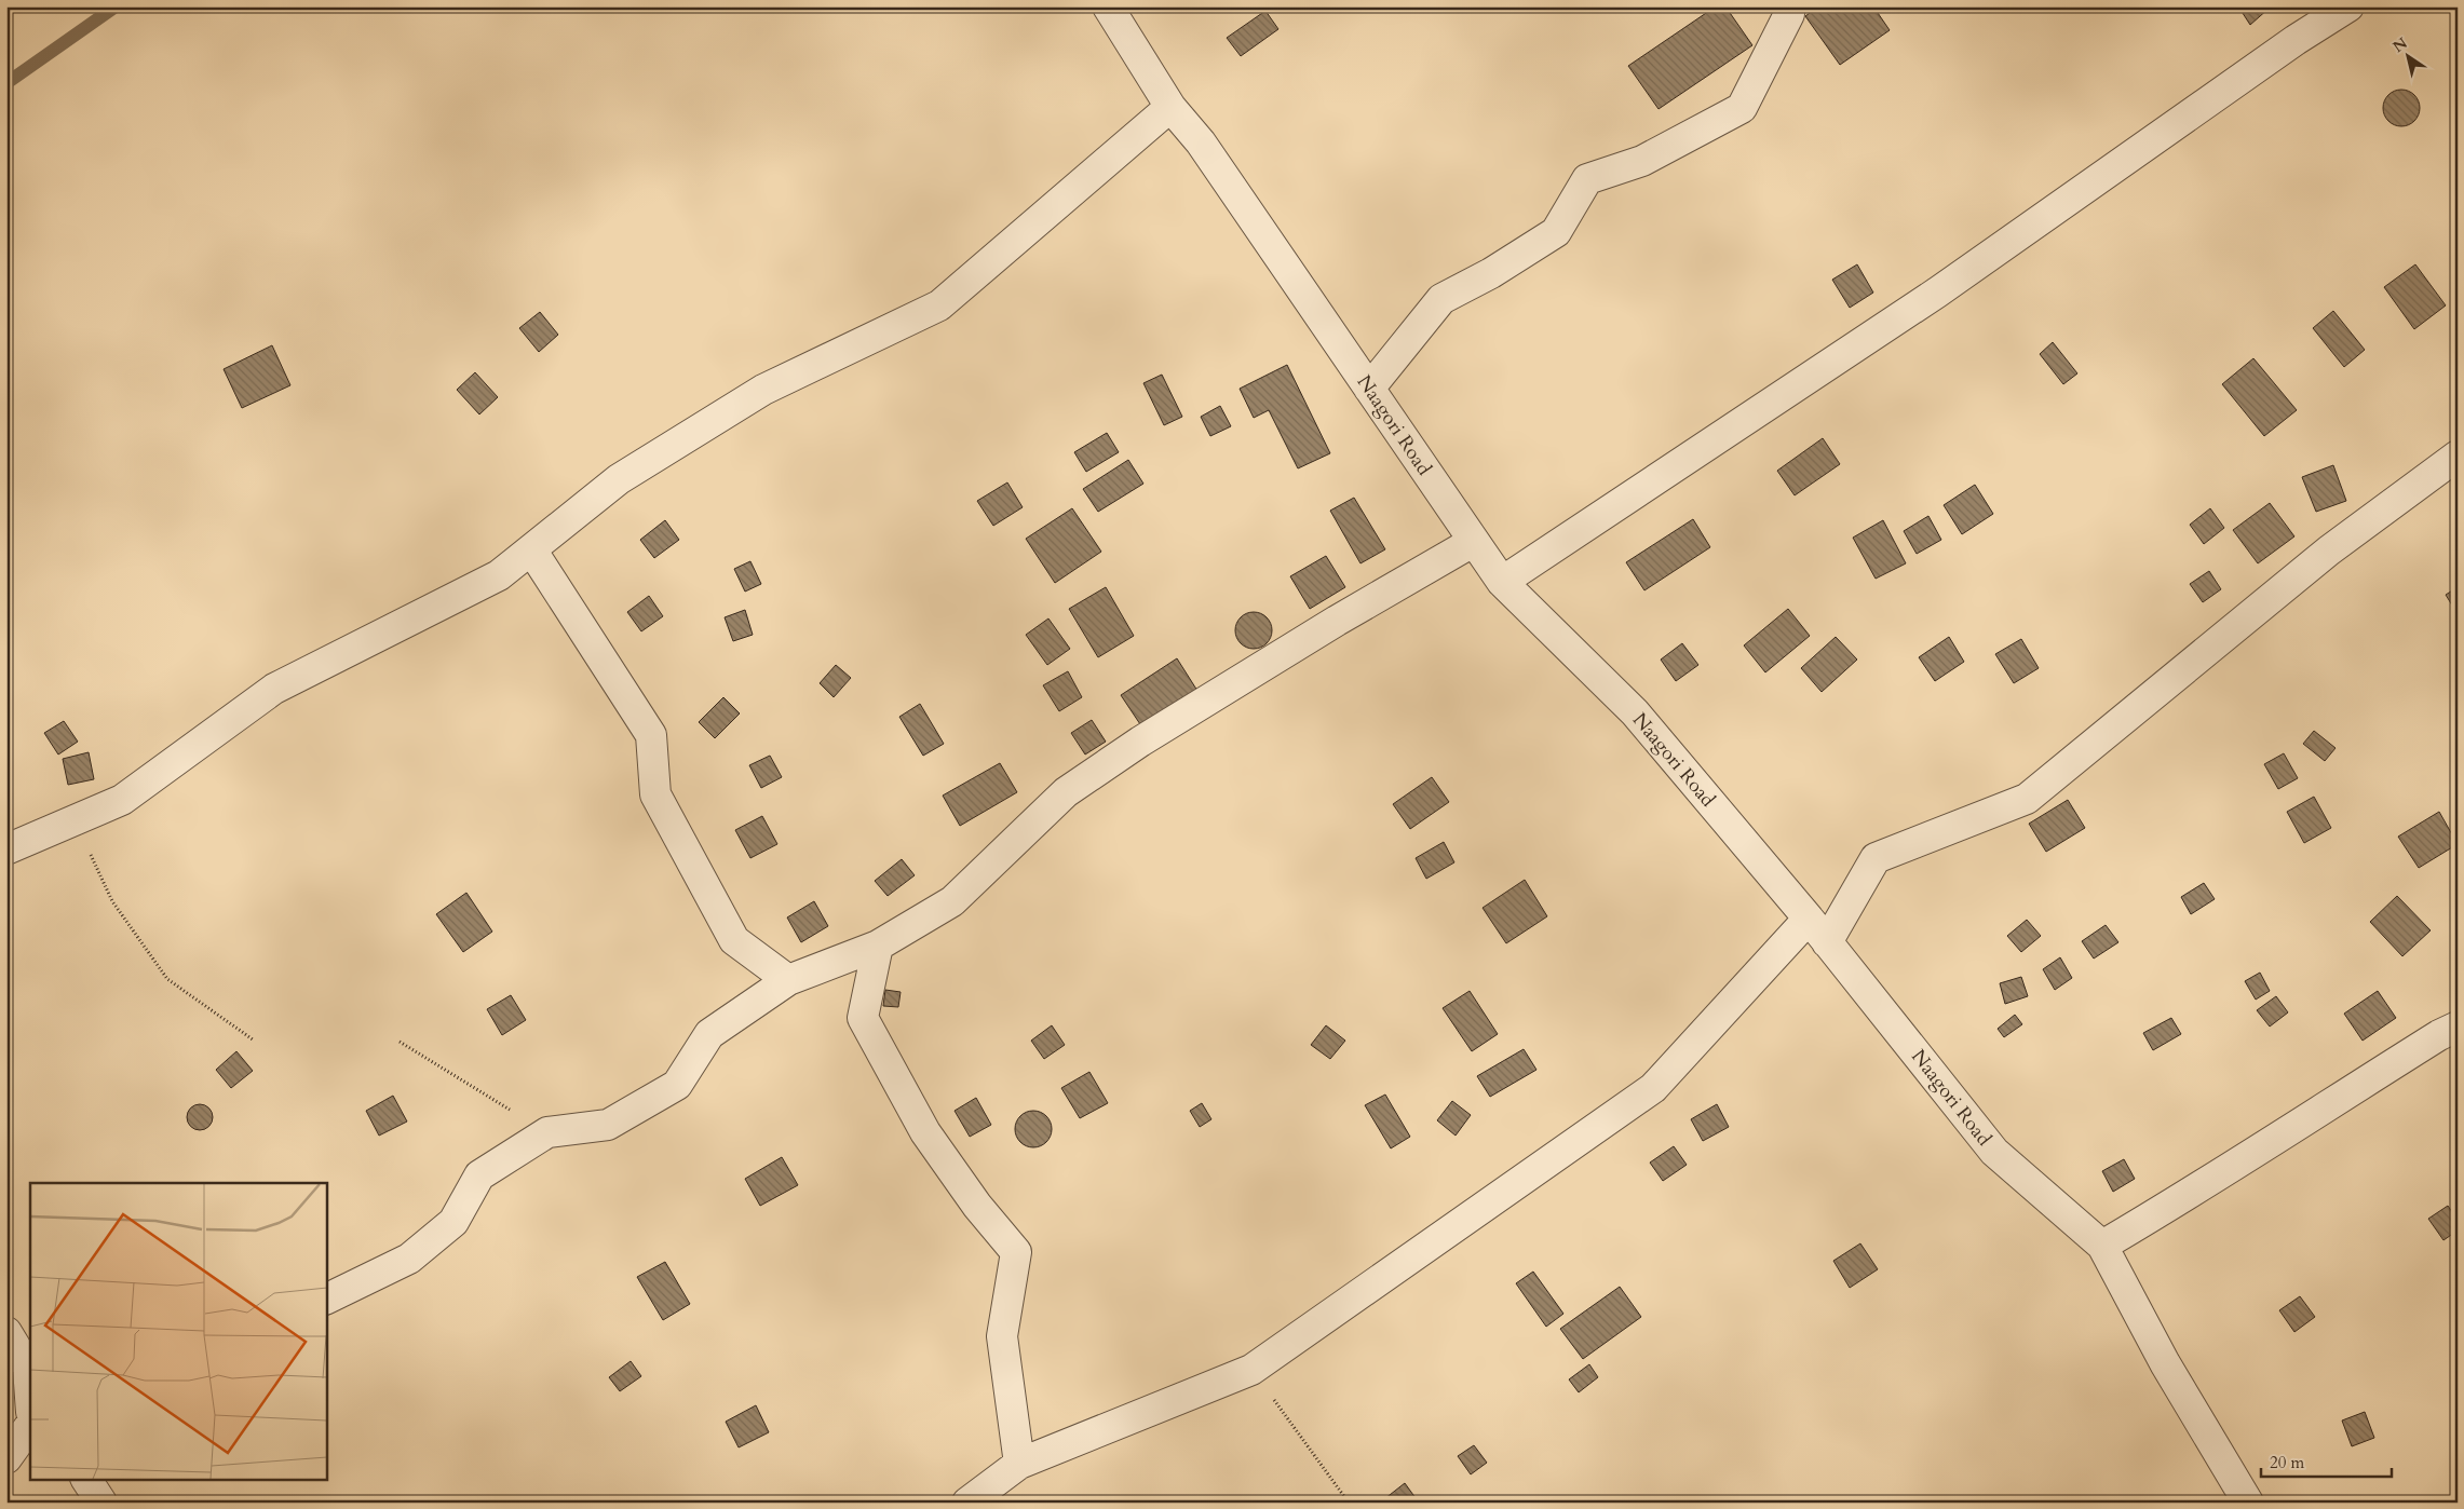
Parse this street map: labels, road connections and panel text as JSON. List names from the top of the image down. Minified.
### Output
{"streets":{"street":["Naagori Road"]},"scale_bar":"20 m","north":"top left"}
